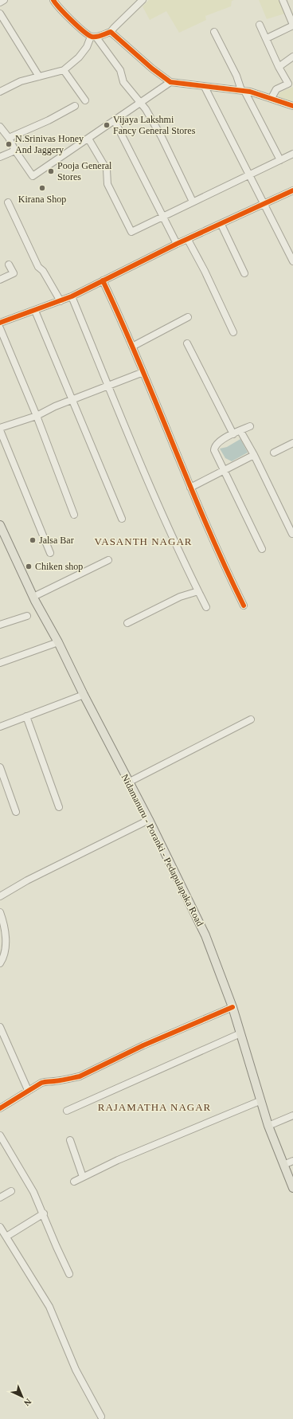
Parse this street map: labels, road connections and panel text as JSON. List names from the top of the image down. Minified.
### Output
{"streets":{"main road":["Nidamanuru - Poranki - Pedapulapaka Road"]},"districts":["VASANTH NAGAR","RAJAMATHA NAGAR"],"places":["Vijaya Lakshmi Fancy General Stores","N.Srinivas Honey And Jaggery","Pooja General Stores","Kirana Shop","Jalsa Bar","Chiken shop"],"north":"bottom right"}
